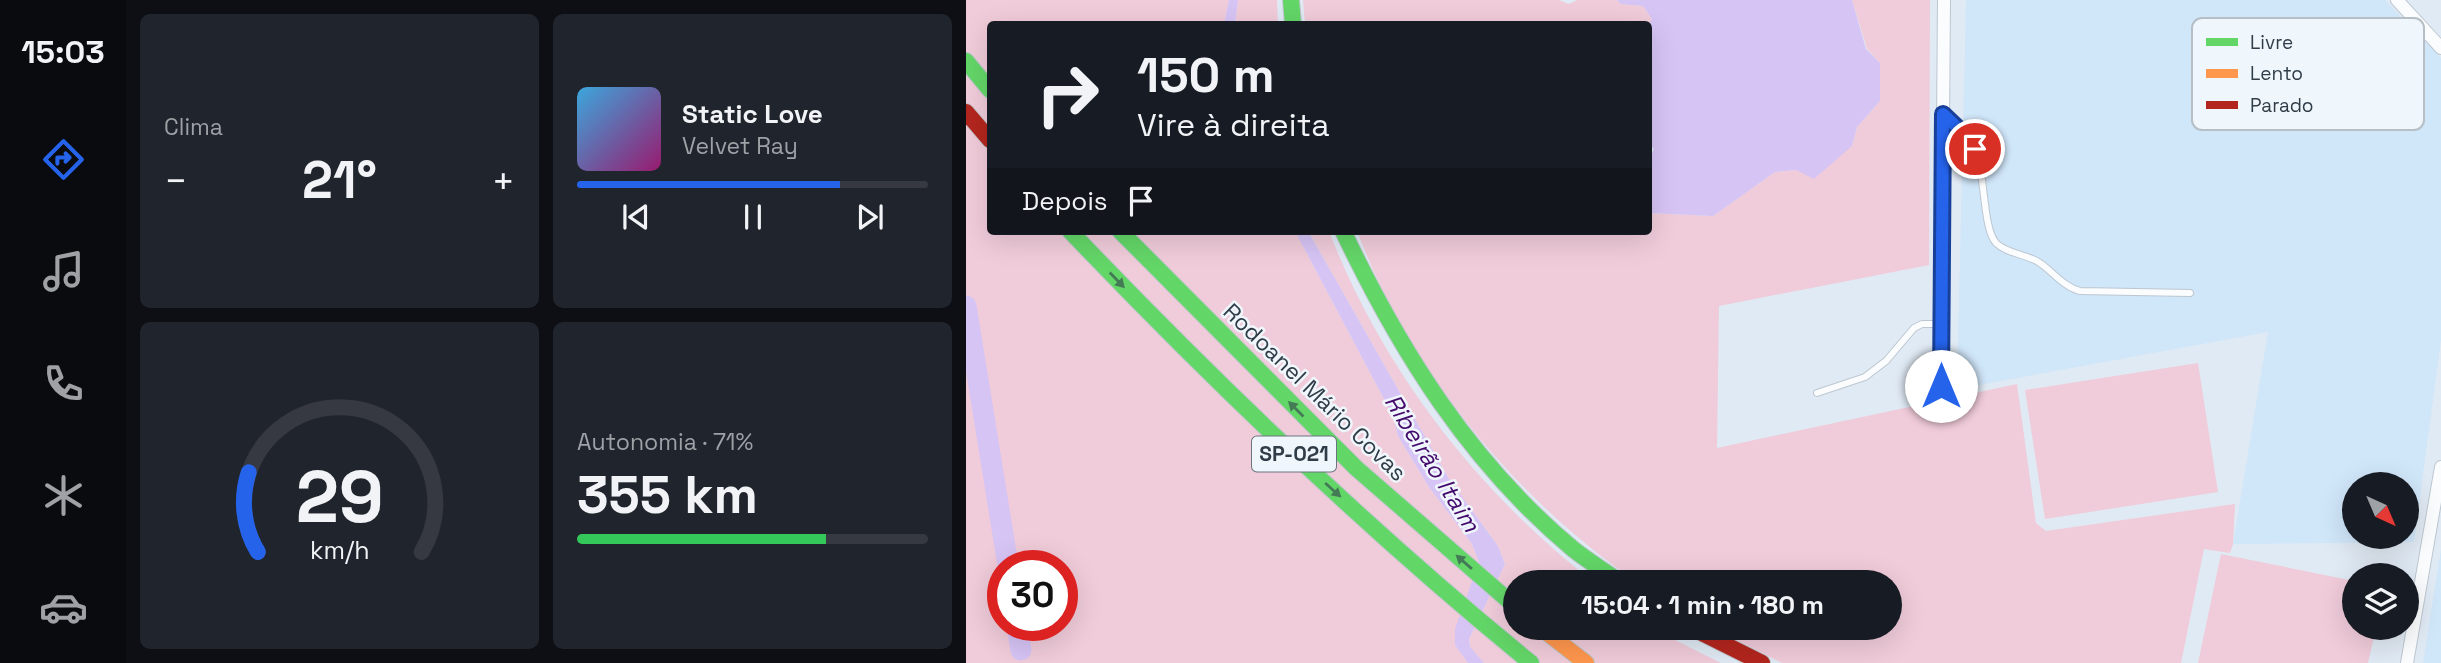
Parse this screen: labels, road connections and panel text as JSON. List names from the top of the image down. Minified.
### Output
{"streets":{"highway":["Rodoanel Mário Covas","SP-021"]},"water":["Ribeirão Itaim"],"legend":["Livre","Lento","Parado"],"north":"bottom right","page":{"tabs":"15:03","tile":["Clima",["Autonomia · 71%","355 km"]],"turn":["150 m","Vire à direita"],"song":["Static Love","Velvet Ray"],"heat":["−","21°","+"],"then":"Depois","limit":"30","trip":"15:04 · 1 min · 180 m","gauge":["29","km/h"]}}
